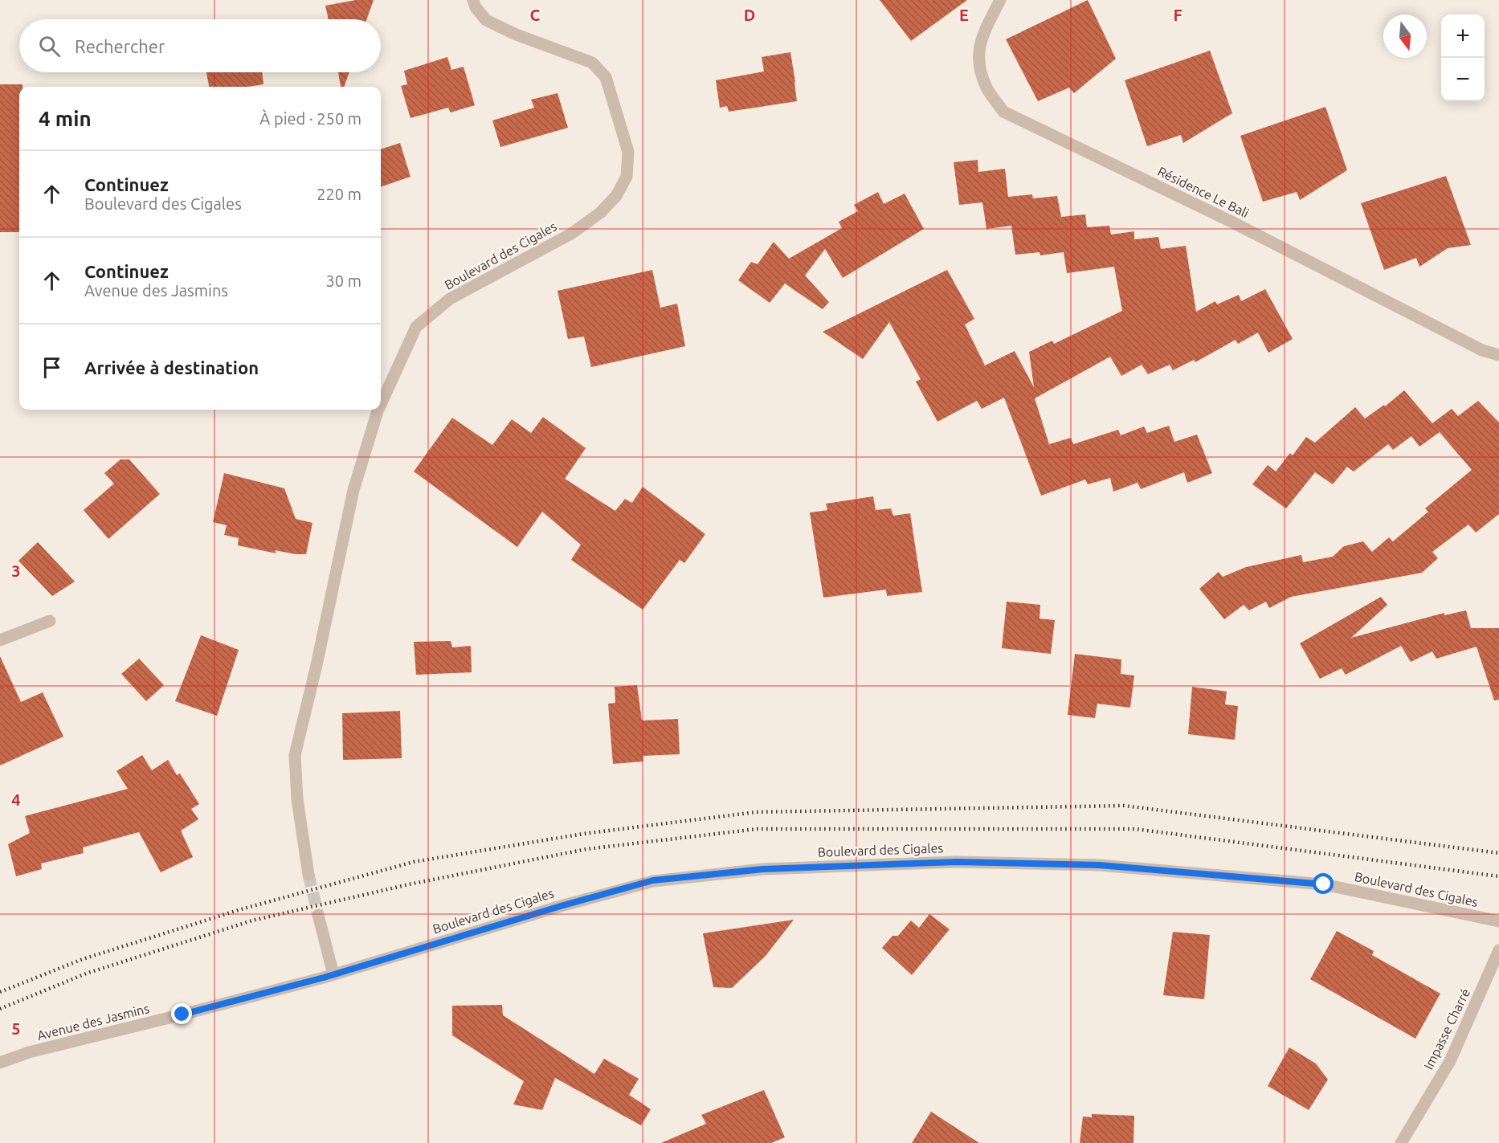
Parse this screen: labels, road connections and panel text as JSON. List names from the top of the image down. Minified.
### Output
{"streets":{"street":["Résidence Le Bali","Boulevard des Cigales","Avenue des Jasmins","Impasse Charré"]},"crossings":[["Boulevard des Cigales","Avenue des Jasmins"]],"north":"bottom","page":{"map_buttons":["+","−"],"search":"Rechercher","heading":["4 min","À pied · 250 m"],"list":[["Continuez","Boulevard des Cigales","220 m"],["Continuez","Avenue des Jasmins","30 m"],"Arrivée à destination"]},"grid":{"columns":["C","D","E","F"],"rows":["3","4","5"]}}
